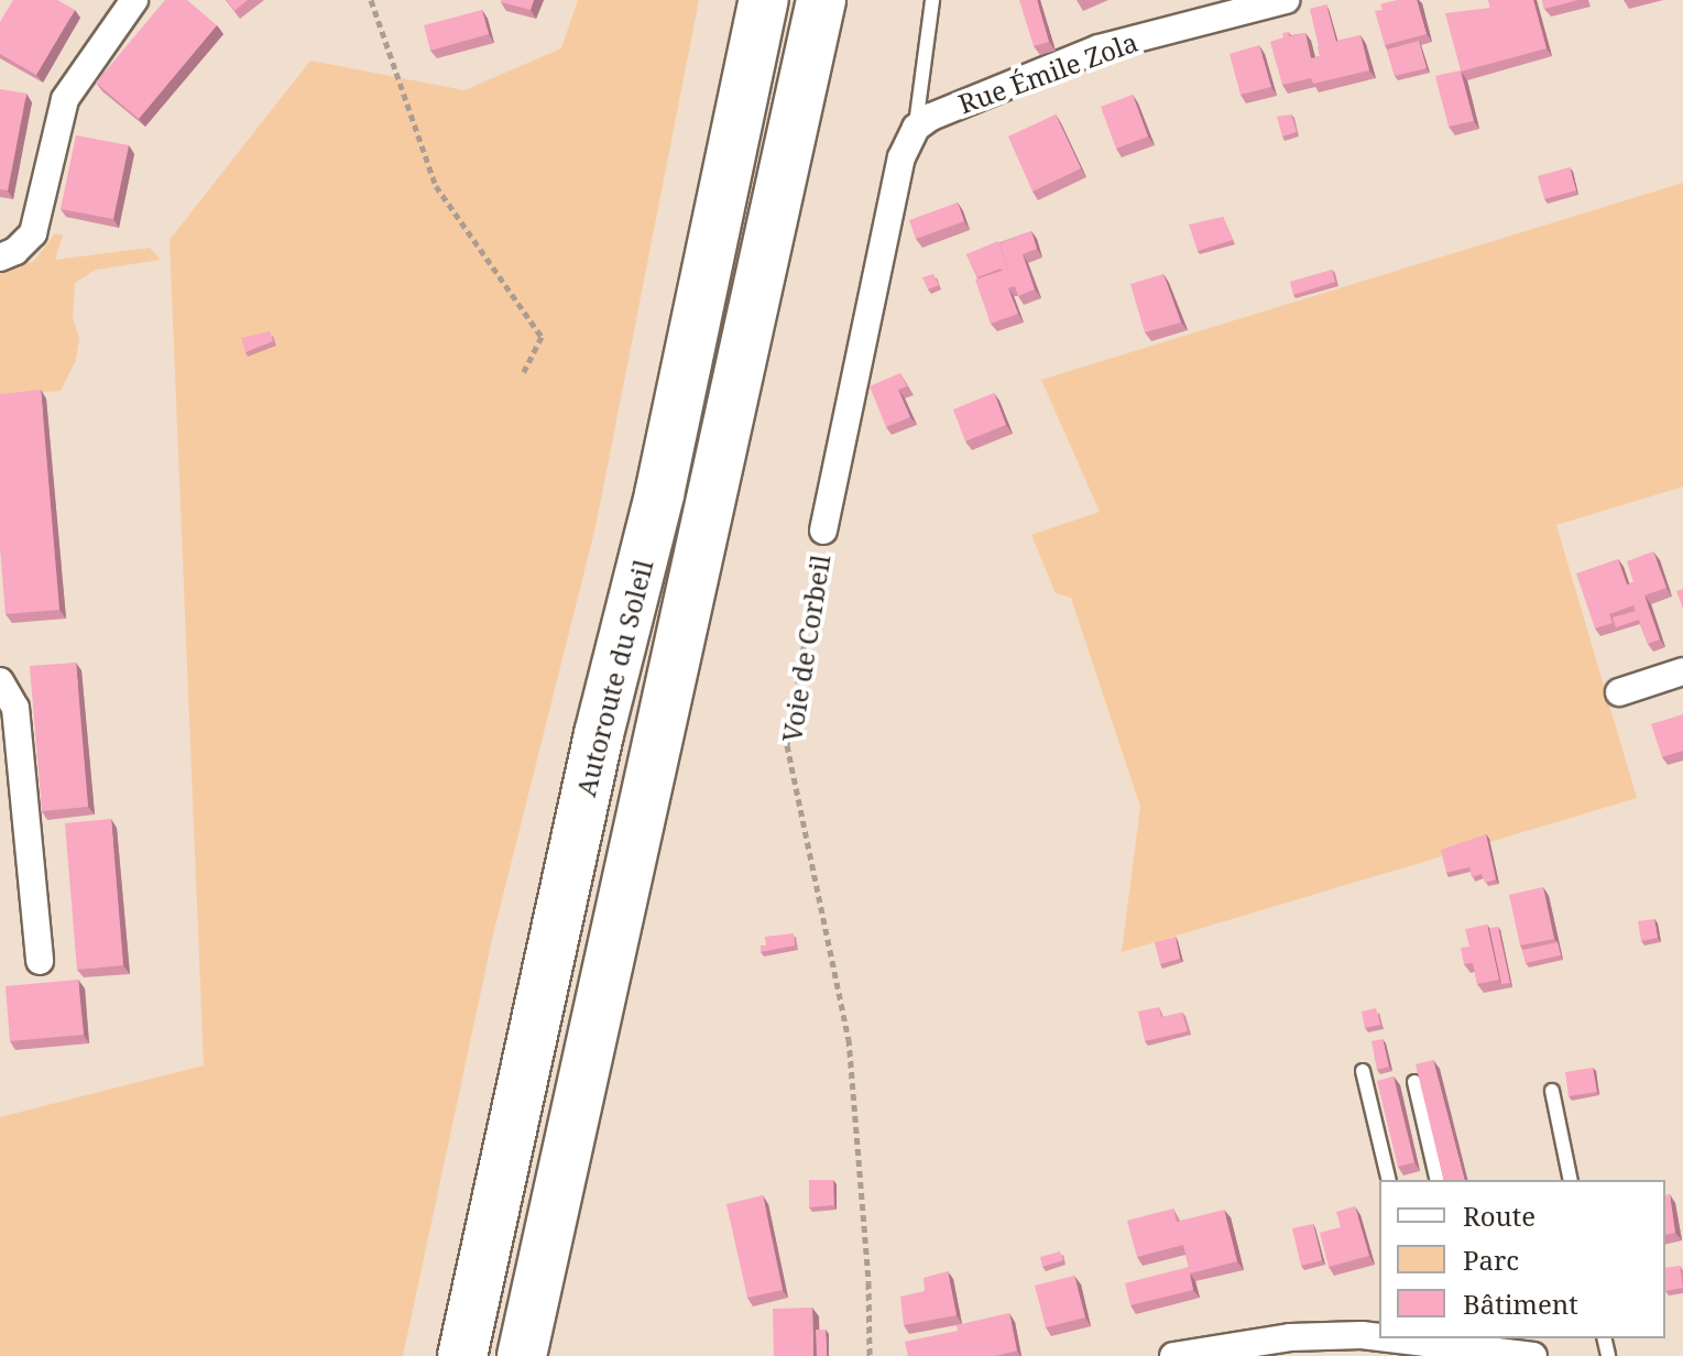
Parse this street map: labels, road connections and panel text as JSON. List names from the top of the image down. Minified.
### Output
{"streets":{"highway":["Autoroute du Soleil"],"street":["Rue Émile Zola","Voie de Corbeil"]},"crossings":[["Rue Émile Zola","Voie de Corbeil"]],"legend":["Route","Parc","Bâtiment"]}
